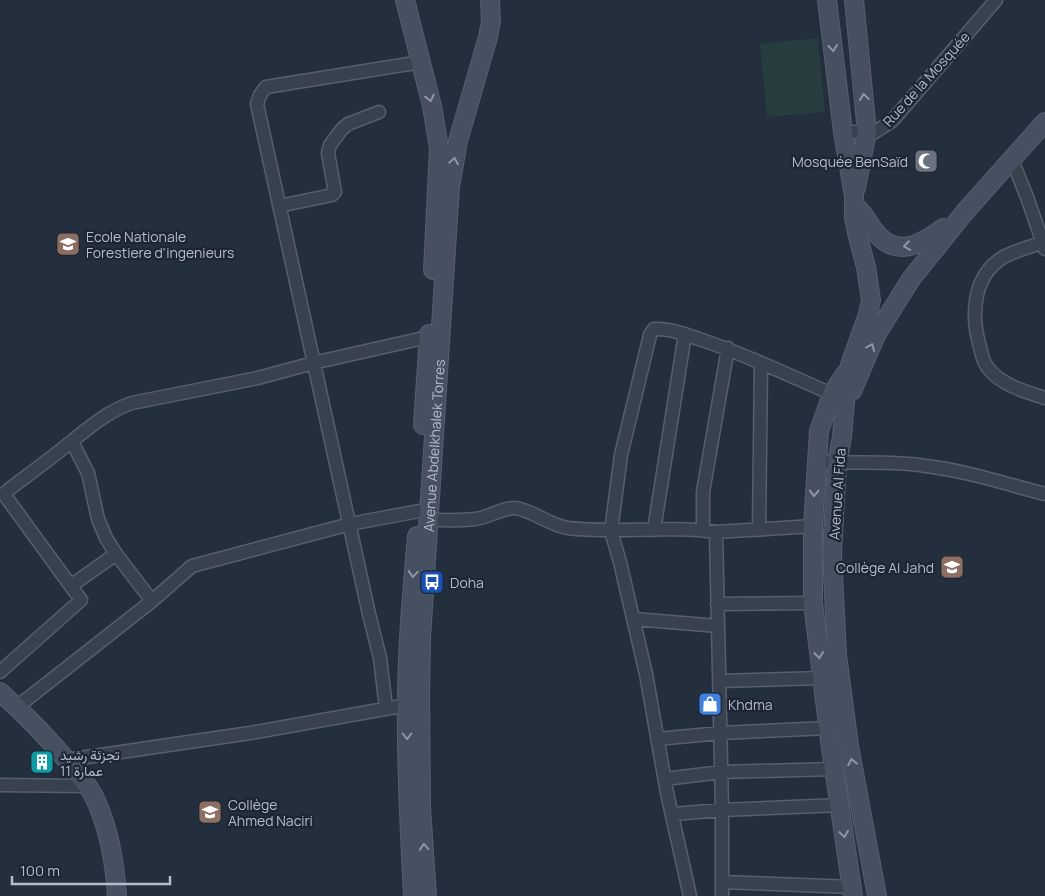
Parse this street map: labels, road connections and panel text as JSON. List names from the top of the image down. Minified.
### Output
{"streets":{"street":["Rue de la Mosquée","Avenue Abdelkhalek Torres","Avenue Al Fida"]},"crossings":[["Rue de la Mosquée","Avenue Al Fida"]],"places":{"mosque":["Mosquée BenSaïd"],"school or university":["Ecole Nationale Forestiere d'ingenieurs","Collège Al Jahd","Collège Ahmed Naciri"],"bus stop":["Doha"],"shop":["Khdma"],"building":["تجزئة رشيد عمارة 11"]},"scale_bar":"100 m"}
